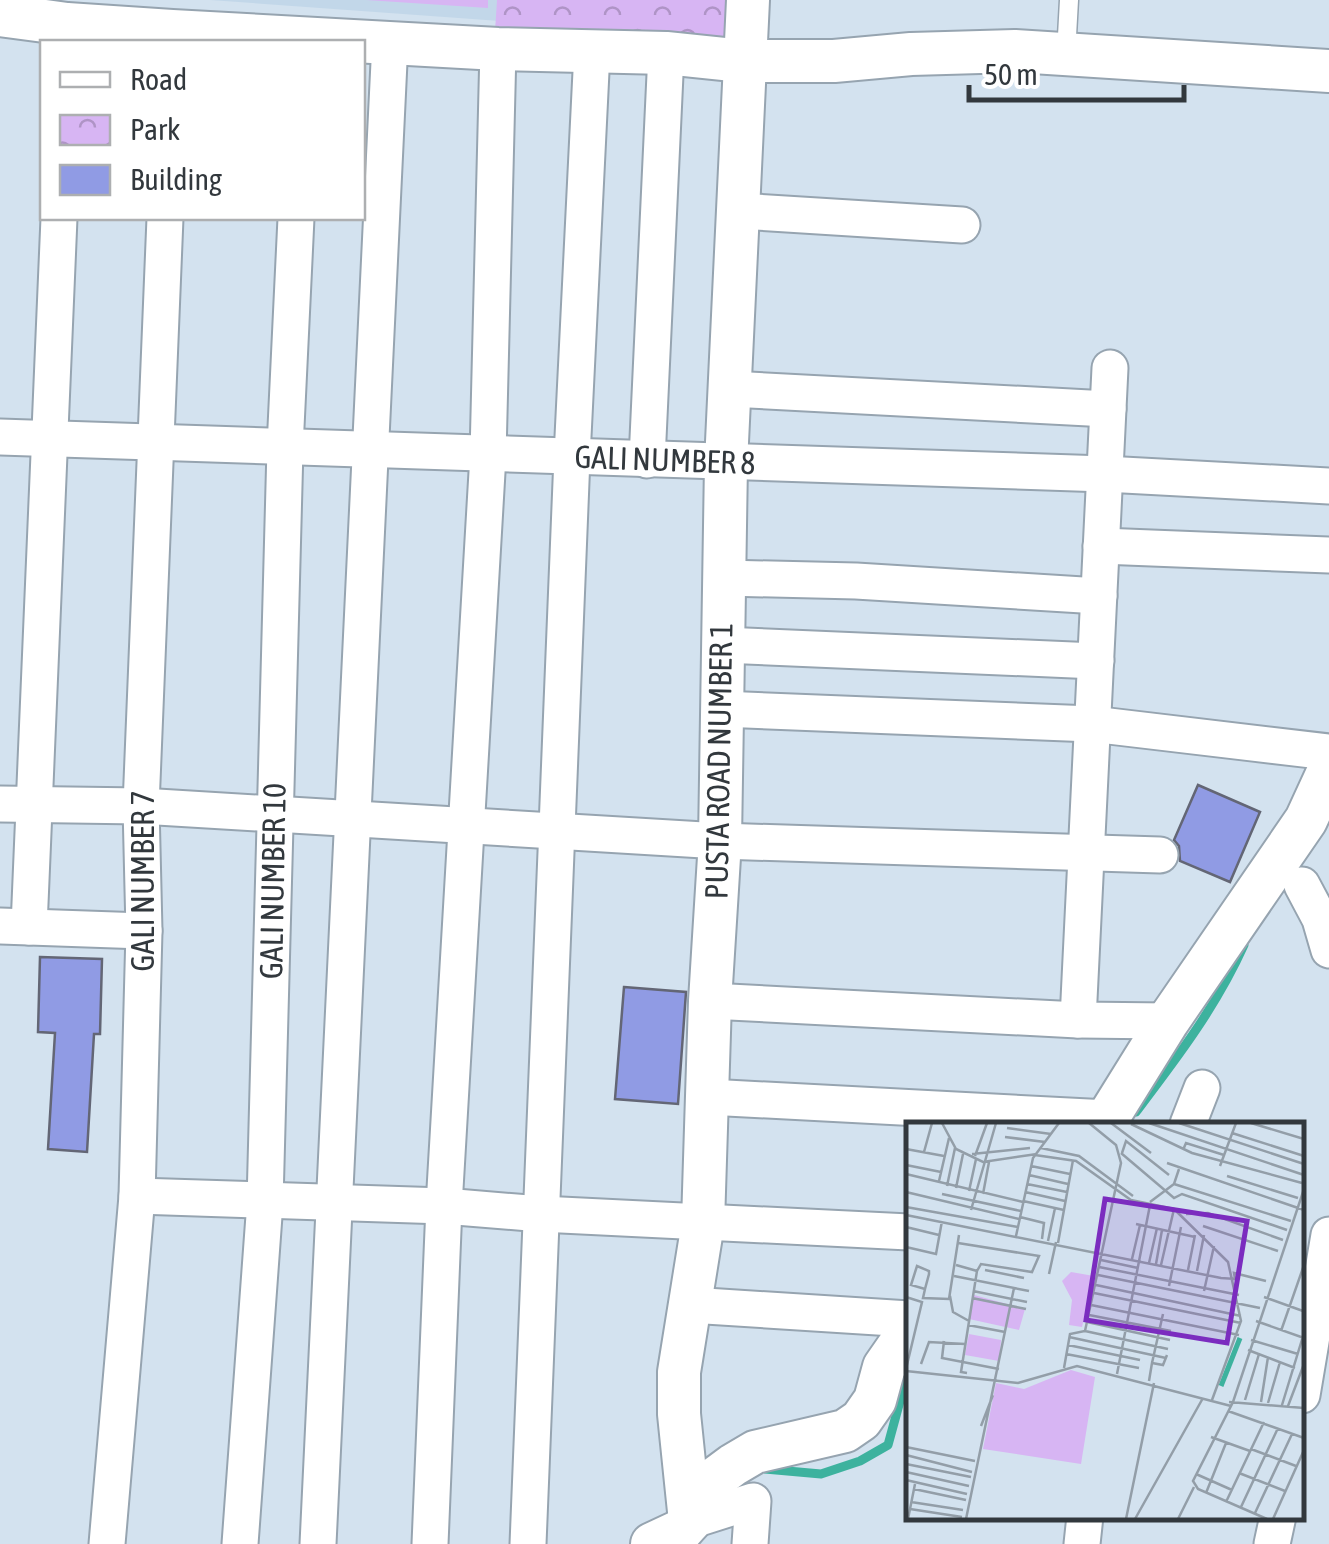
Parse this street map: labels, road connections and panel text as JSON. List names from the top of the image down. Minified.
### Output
{"streets":{"street":["GALI NUMBER 8","PUSTA ROAD NUMBER 1","GALI NUMBER 7","GALI NUMBER 10"]},"crossings":[["GALI NUMBER 8","PUSTA ROAD NUMBER 1"],["GALI NUMBER 8","GALI NUMBER 7"],["GALI NUMBER 8","GALI NUMBER 10"]],"legend":["Road","Park","Building"],"scale_bar":"50 m"}
